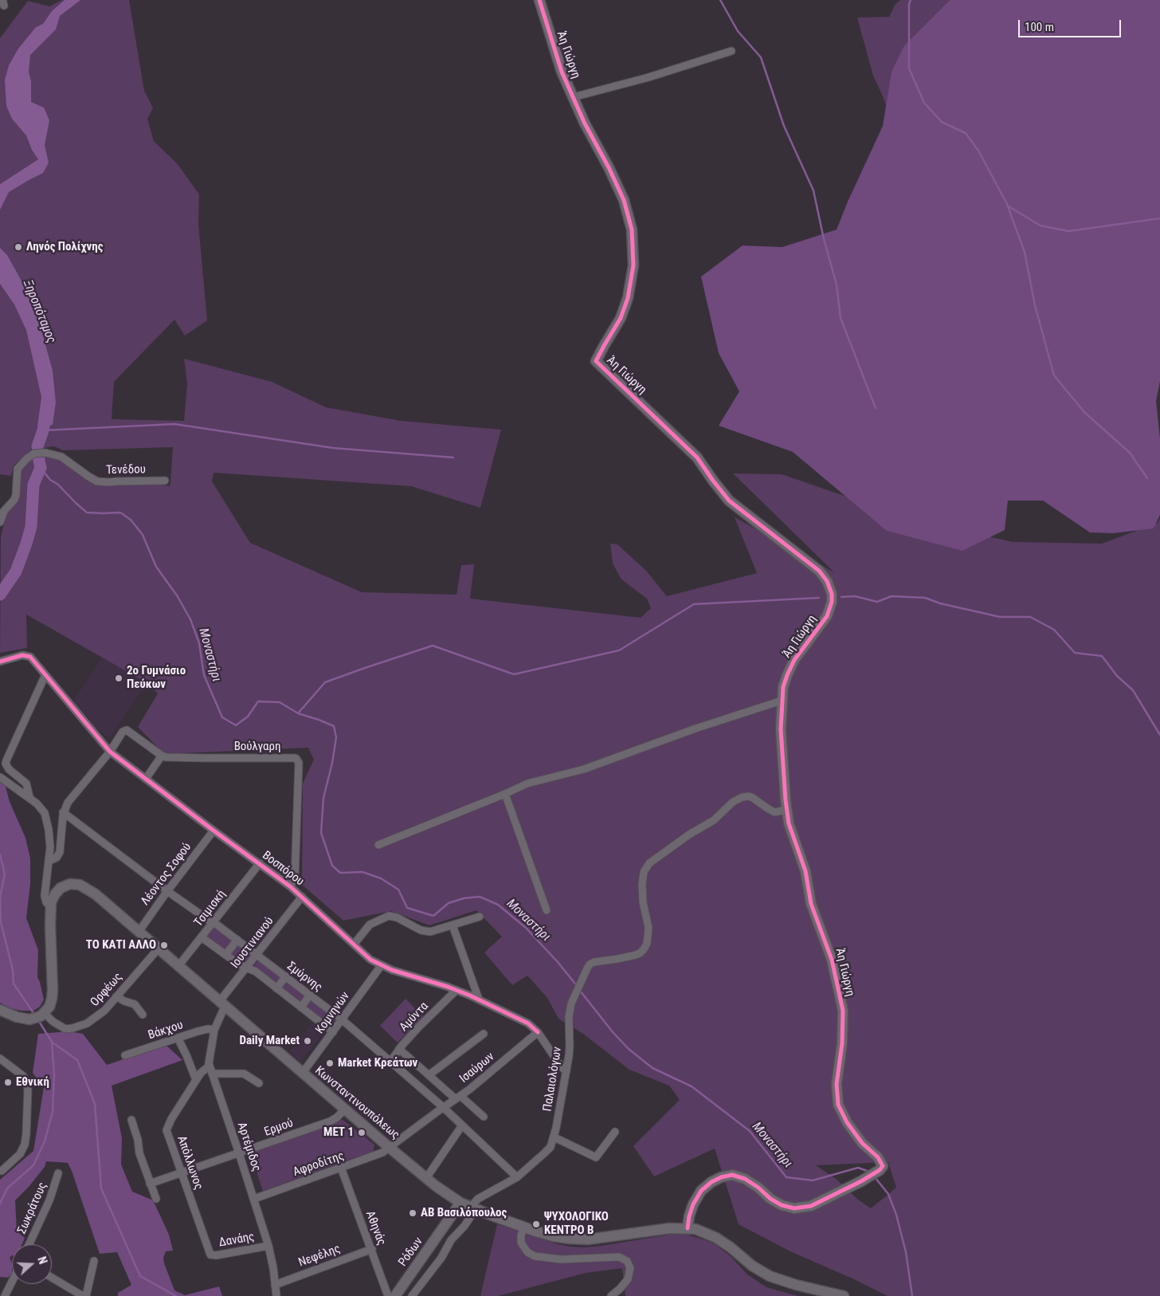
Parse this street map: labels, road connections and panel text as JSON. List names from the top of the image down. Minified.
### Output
{"streets":{"street":["Άη Γιώργη","Τενέδου","Βούλγαρη","Βοσπόρου","Λέοντος Σοφού","Τσιμισκή","Ιουστινιανού","Σμύρνης","Ορφέως","Κομνηνών","Αμύντα","Βάκχου","Ισαύρων","Παλαιολόγων","Κωνσταντινουπόλεως","Ερμού","Αρτέμιδος","Απόλλωνος","Αφροδίτης","Σωκράτους","Αθηνάς","Δανάης","Ρόδων","Νεφέλης"]},"crossings":[["Άη Γιώργη","Παλαιολόγων"],["Άη Γιώργη","Κωνσταντινουπόλεως"],["Βούλγαρη","Βοσπόρου"],["Βοσπόρου","Λέοντος Σοφού"],["Βοσπόρου","Τσιμισκή"],["Βοσπόρου","Ιουστινιανού"],["Βοσπόρου","Κομνηνών"],["Βοσπόρου","Αμύντα"],["Βοσπόρου","Ισαύρων"],["Λέοντος Σοφού","Σμύρνης"],["Λέοντος Σοφού","Κωνσταντινουπόλεως"],["Τσιμισκή","Σμύρνης"],["Τσιμισκή","Κωνσταντινουπόλεως"],["Ιουστινιανού","Σμύρνης"],["Ιουστινιανού","Κωνσταντινουπόλεως"],["Ιουστινιανού","Αρτέμιδος"],["Σμύρνης","Κομνηνών"],["Σμύρνης","Αμύντα"],["Σμύρνης","Ισαύρων"],["Σμύρνης","Παλαιολόγων"],["Ορφέως","Κωνσταντινουπόλεως"],["Κομνηνών","Κωνσταντινουπόλεως"],["Βάκχου","Αρτέμιδος"],["Ισαύρων","Κωνσταντινουπόλεως"],["Ισαύρων","Αφροδίτης"],["Παλαιολόγων","Κωνσταντινουπόλεως"],["Κωνσταντινουπόλεως","Ερμού"],["Κωνσταντινουπόλεως","Αρτέμιδος"],["Κωνσταντινουπόλεως","Αφροδίτης"],["Κωνσταντινουπόλεως","Ρόδων"],["Ερμού","Αρτέμιδος"],["Ερμού","Απόλλωνος"],["Αρτέμιδος","Απόλλωνος"],["Αρτέμιδος","Αφροδίτης"],["Αρτέμιδος","Δανάης"],["Αρτέμιδος","Νεφέλης"],["Απόλλωνος","Δανάης"],["Αφροδίτης","Αθηνάς"],["Αθηνάς","Νεφέλης"]],"water":["Ξηροπόταμος","Μοναστήρι"],"places":["Ληνός Πολίχνης","2ο Γυμνάσιο Πεύκων","ΤΟ ΚΑΤΙ ΑΛΛΟ","Daily Market","Market Κρεάτων","Εθνική","ΜΕΤ 1","ΑΒ Βασιλόπουλος","ΨΥΧΟΛΟΓΙΚΟ ΚΕΝΤΡΟ B"],"scale_bar":"100 m","north":"right"}
